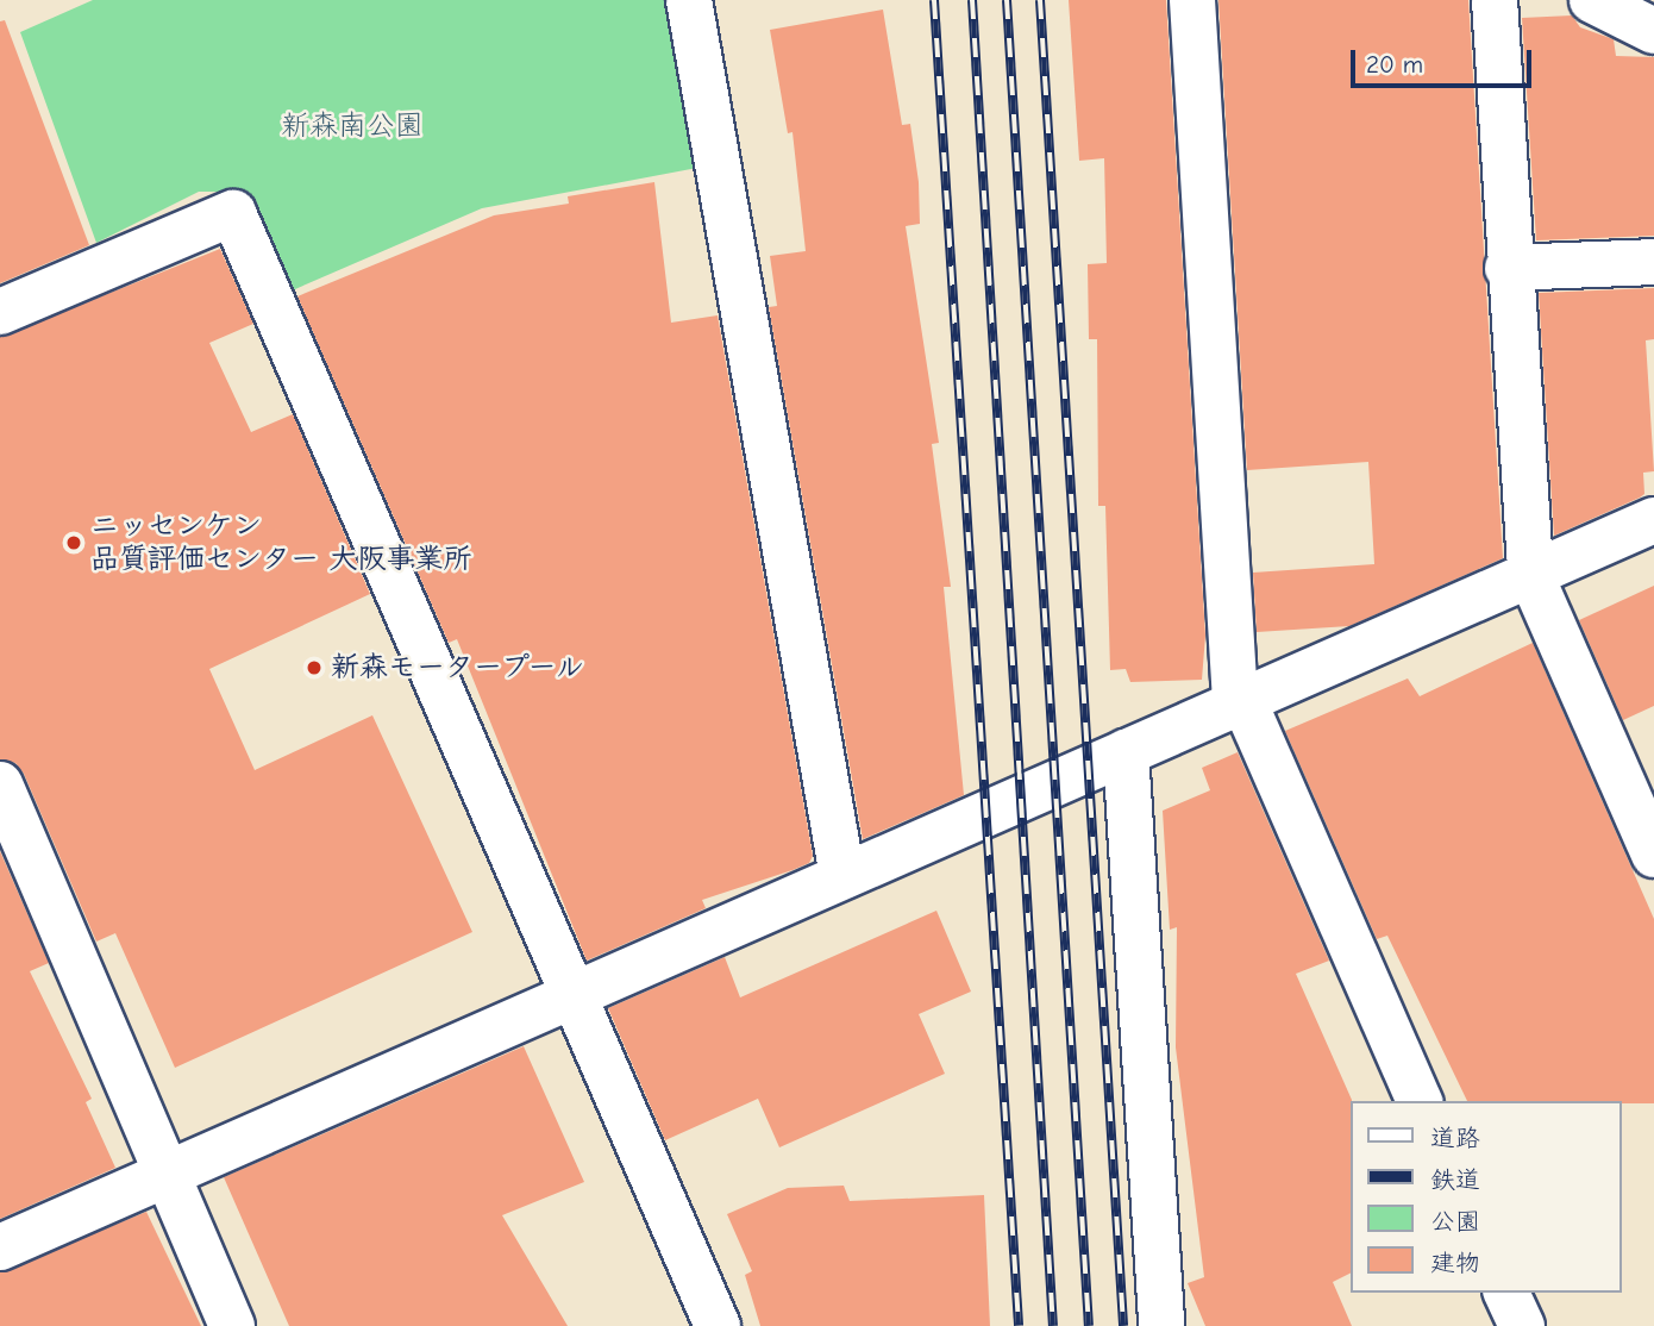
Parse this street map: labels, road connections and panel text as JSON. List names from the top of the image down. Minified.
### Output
{"parks":["新森南公園"],"places":["ニッセンケン 品質評価センター 大阪事業所","新森モータープール"],"legend":["道路","鉄道","公園","建物"],"scale_bar":"20 m"}
